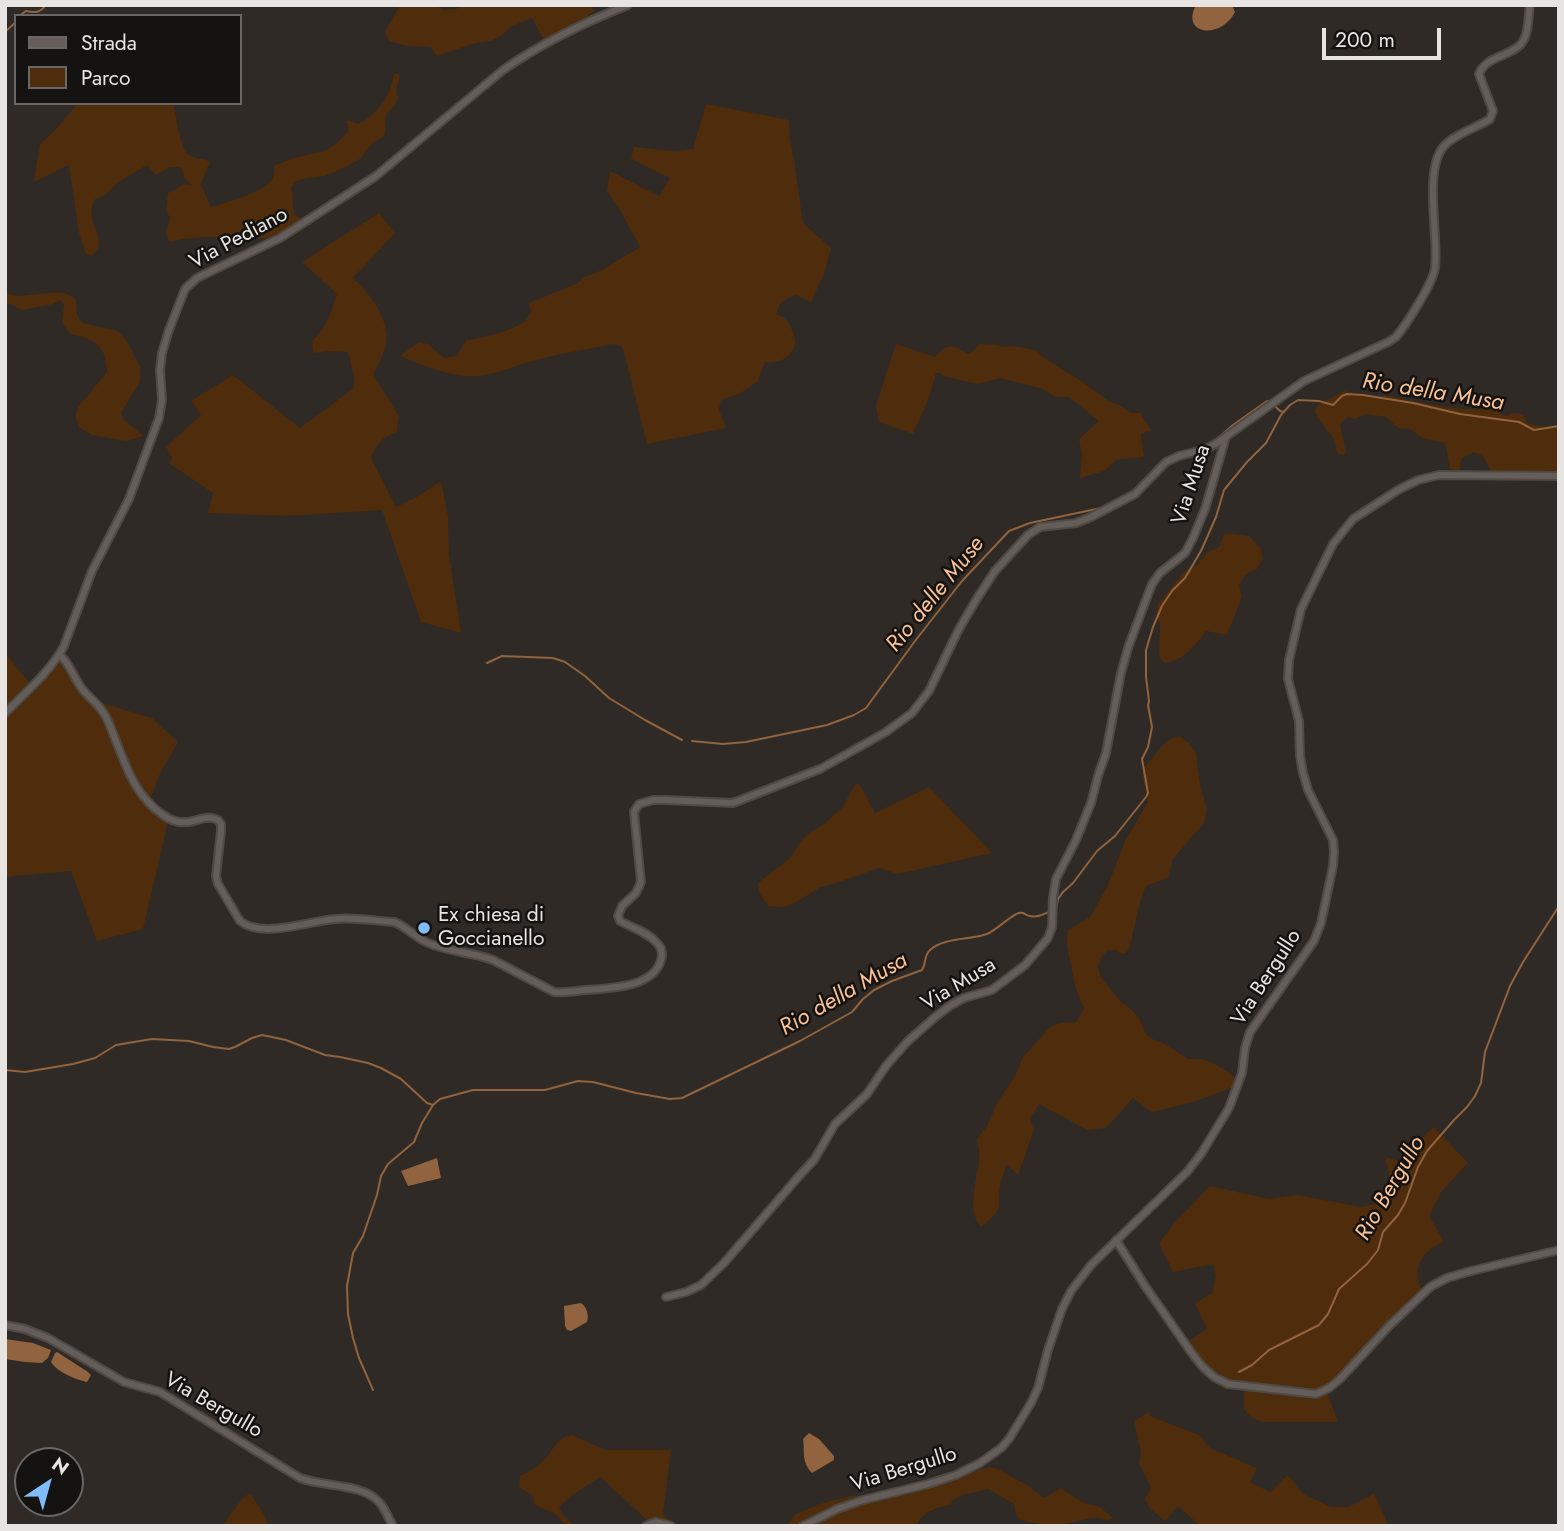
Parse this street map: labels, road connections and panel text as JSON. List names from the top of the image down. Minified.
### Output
{"streets":{"street":["Via Pediano","Via Musa","Via Bergullo"]},"water":["Rio della Musa","Rio delle Muse","Rio Bergullo"],"places":["Ex chiesa di Goccianello"],"legend":["Strada","Parco"],"scale_bar":"200 m","north":"top right"}
